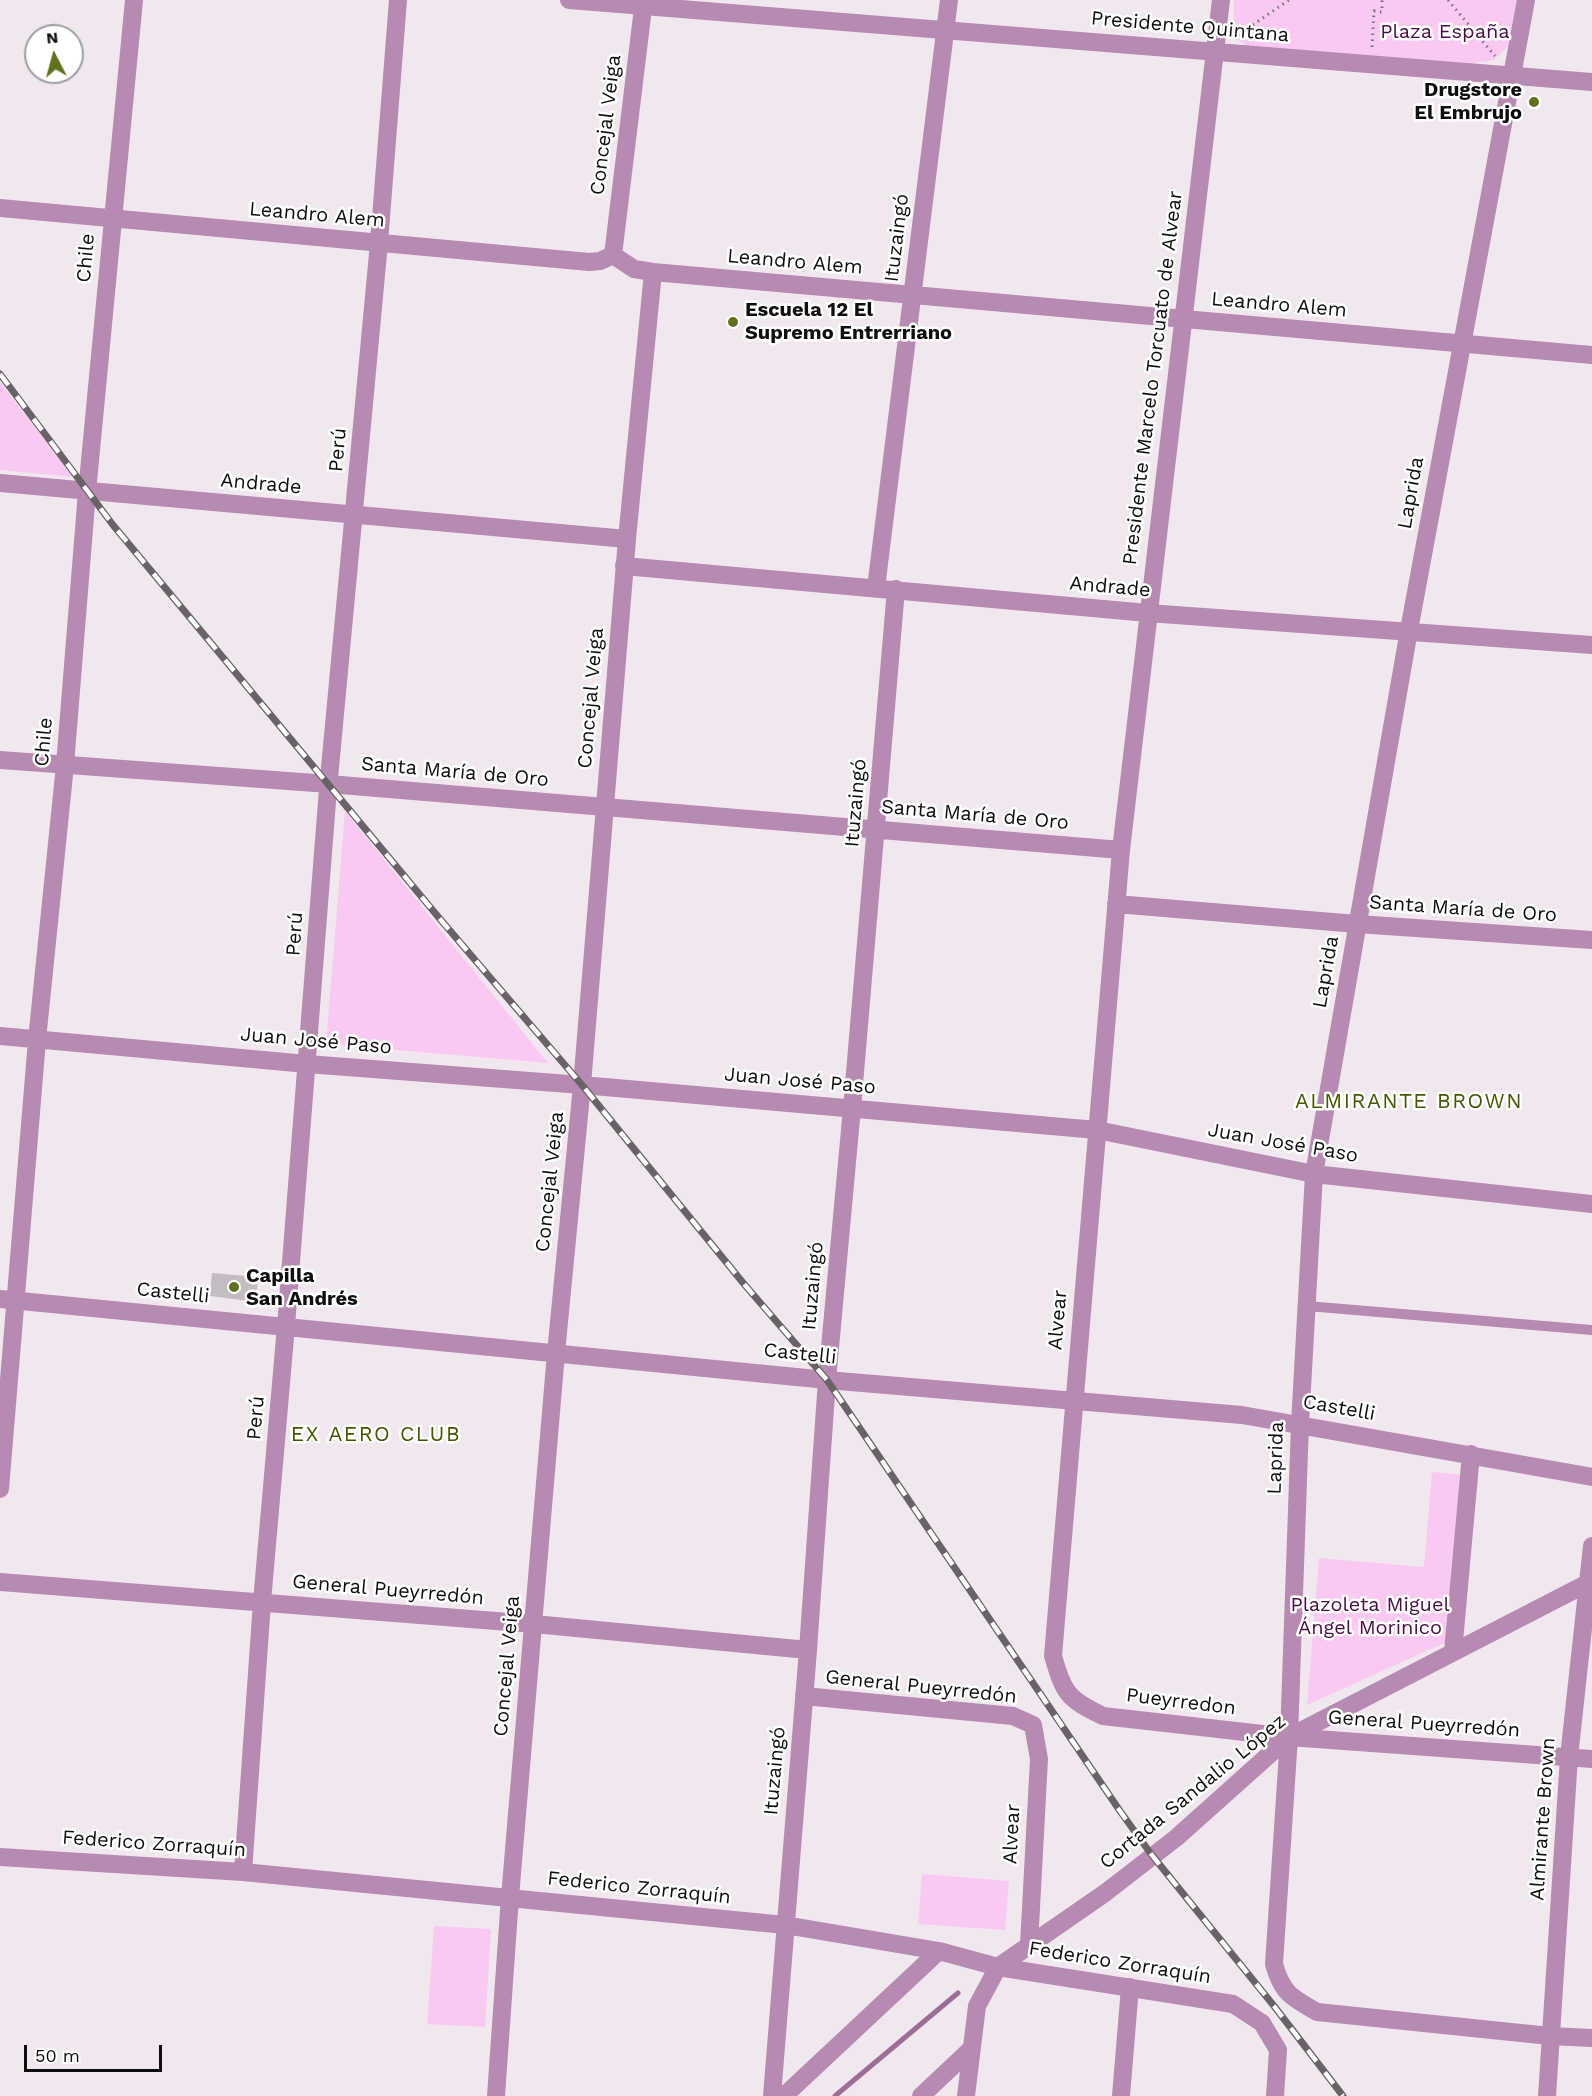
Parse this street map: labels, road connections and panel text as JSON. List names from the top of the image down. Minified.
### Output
{"streets":{"street":["Presidente Quintana","Concejal Veiga","Leandro Alem","Ituzaingó","Chile","Presidente Marcelo Torcuato de Alvear","Perú","Andrade","Laprida","Santa María de Oro","Juan José Paso","Castelli","Alvear","General Pueyrredón","Pueyrredon","Cortada Sandalio López","Almirante Brown","Federico Zorraquín"]},"crossings":[["Presidente Quintana","Concejal Veiga"],["Presidente Quintana","Ituzaingó"],["Presidente Quintana","Presidente Marcelo Torcuato de Alvear"],["Presidente Quintana","Laprida"],["Concejal Veiga","Leandro Alem"],["Concejal Veiga","Andrade"],["Concejal Veiga","Santa María de Oro"],["Concejal Veiga","Juan José Paso"],["Concejal Veiga","Castelli"],["Concejal Veiga","General Pueyrredón"],["Concejal Veiga","Federico Zorraquín"],["Leandro Alem","Ituzaingó"],["Leandro Alem","Chile"],["Leandro Alem","Presidente Marcelo Torcuato de Alvear"],["Leandro Alem","Perú"],["Leandro Alem","Laprida"],["Ituzaingó","Andrade"],["Ituzaingó","Santa María de Oro"],["Ituzaingó","Juan José Paso"],["Ituzaingó","Castelli"],["Ituzaingó","General Pueyrredón"],["Ituzaingó","Federico Zorraquín"],["Chile","Andrade"],["Chile","Santa María de Oro"],["Chile","Juan José Paso"],["Chile","Castelli"],["Presidente Marcelo Torcuato de Alvear","Andrade"],["Presidente Marcelo Torcuato de Alvear","Santa María de Oro"],["Presidente Marcelo Torcuato de Alvear","Alvear"],["Perú","Andrade"],["Perú","Santa María de Oro"],["Perú","Juan José Paso"],["Perú","Castelli"],["Perú","General Pueyrredón"],["Perú","Federico Zorraquín"],["Andrade","Laprida"],["Laprida","Santa María de Oro"],["Laprida","Juan José Paso"],["Laprida","Castelli"],["Laprida","General Pueyrredón"],["Laprida","Pueyrredon"],["Laprida","Cortada Sandalio López"],["Laprida","Almirante Brown"],["Santa María de Oro","Alvear"],["Juan José Paso","Alvear"],["Castelli","Alvear"],["Alvear","General Pueyrredón"],["Alvear","Pueyrredon"],["Alvear","Cortada Sandalio López"],["General Pueyrredón","Pueyrredon"],["General Pueyrredón","Cortada Sandalio López"],["General Pueyrredón","Almirante Brown"],["Pueyrredon","Cortada Sandalio López"],["Cortada Sandalio López","Almirante Brown"],["Cortada Sandalio López","Federico Zorraquín"]],"districts":["ALMIRANTE BROWN","EX AERO CLUB"],"parks":["Plaza España","Plazoleta Miguel Ángel Morinico"],"places":["Drugstore El Embrujo","Escuela 12 El Supremo Entrerriano","Capilla San Andrés"],"scale_bar":"50 m","north":"top"}
